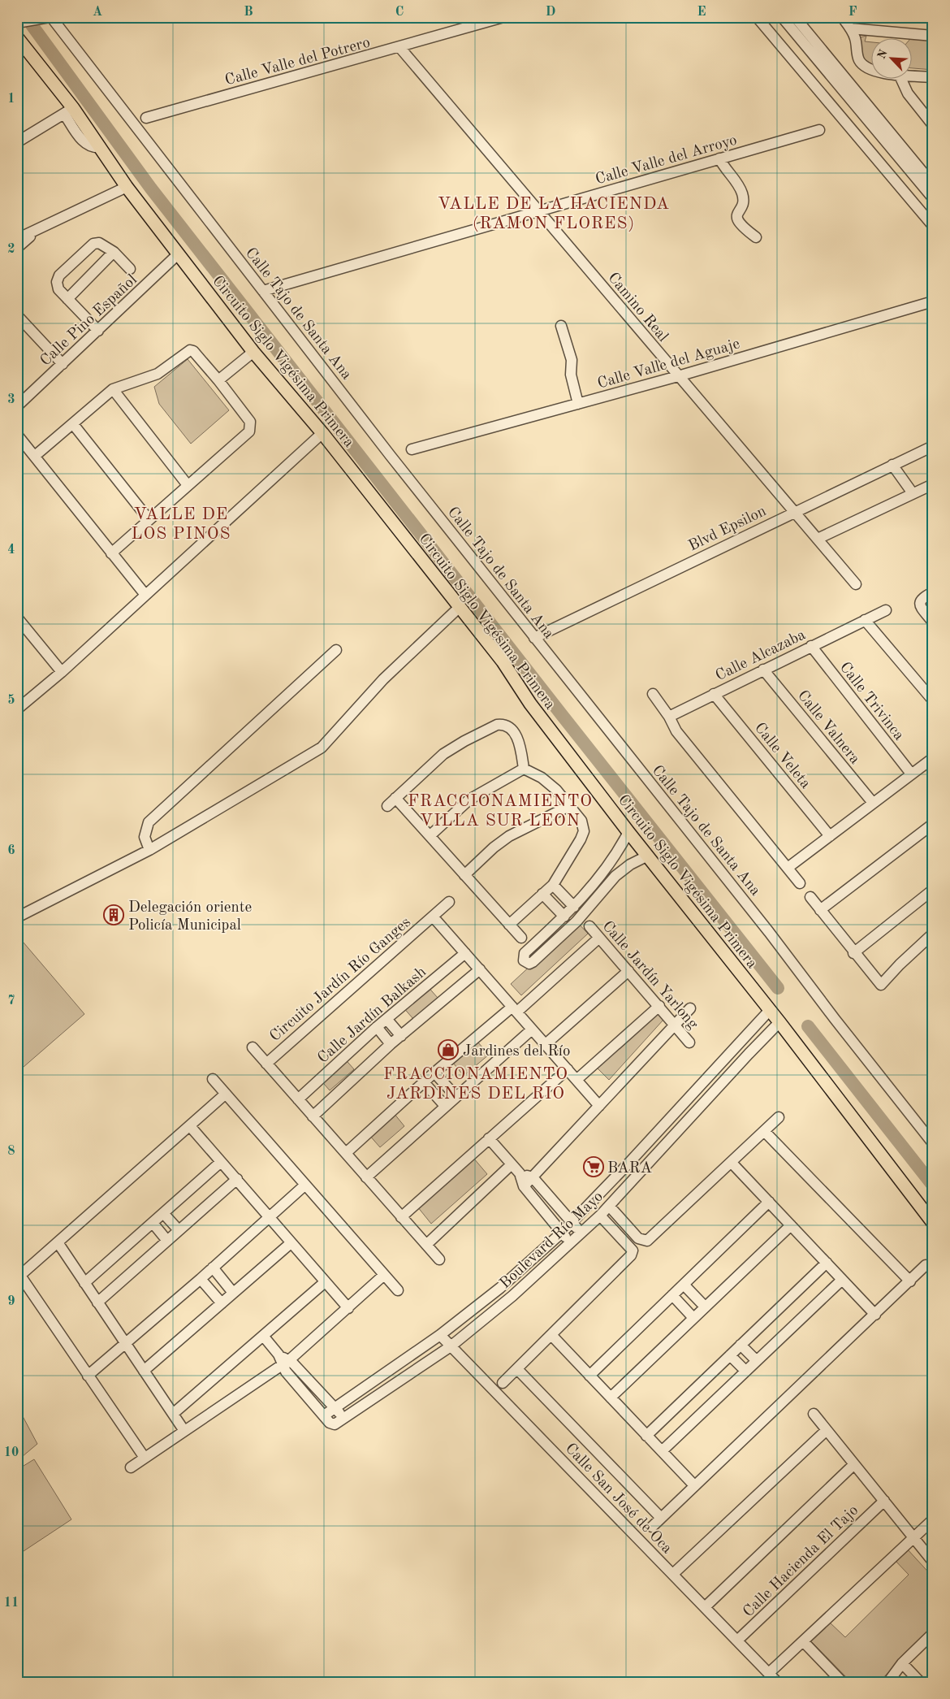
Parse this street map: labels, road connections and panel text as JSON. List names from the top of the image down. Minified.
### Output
{"streets":{"main road":["Circuito Siglo Vigésima Primera"],"street":["Calle Valle del Potrero","Calle Valle del Arroyo","Camino Real","Calle Tajo de Santa Ana","Calle Pino Español","Calle Valle del Aguaje","Blvd Epsilon","Calle Alcazaba","Calle Trivinca","Calle Valnera","Calle Veleta","Calle Jardín Yarlong","Circuito Jardín Río Ganges","Calle Jardín Balkash","Boulevard Río Mayo","Calle San José de Oca","Calle Hacienda El Tajo"]},"crossings":[["Calle Valle del Potrero","Camino Real"],["Calle Valle del Arroyo","Camino Real"],["Calle Valle del Arroyo","Calle Tajo de Santa Ana"],["Camino Real","Calle Valle del Aguaje"],["Camino Real","Blvd Epsilon"],["Calle Tajo de Santa Ana","Blvd Epsilon"],["Calle Pino Español","Circuito Siglo Vigésima Primera"],["Circuito Siglo Vigésima Primera","Boulevard Río Mayo"],["Calle Alcazaba","Calle Trivinca"],["Calle Alcazaba","Calle Valnera"],["Calle Alcazaba","Calle Veleta"],["Circuito Jardín Río Ganges","Calle Jardín Balkash"],["Boulevard Río Mayo","Calle San José de Oca"],["Calle San José de Oca","Calle Hacienda El Tajo"]],"districts":["VALLE DE LA HACIENDA (RAMON FLORES)","VALLE DE LOS PINOS","FRACCIONAMIENTO VILLA SUR LEON","FRACCIONAMIENTO JARDINES DEL RIO"],"places":{"building":["Delegación oriente Policía Municipal"],"shop":["Jardines del Río"],"supermarket":["BARA"]},"north":"top left","grid":{"columns":["A","B","C","D","E","F"],"rows":["1","2","3","4","5","6","7","8","9","10","11"]}}
